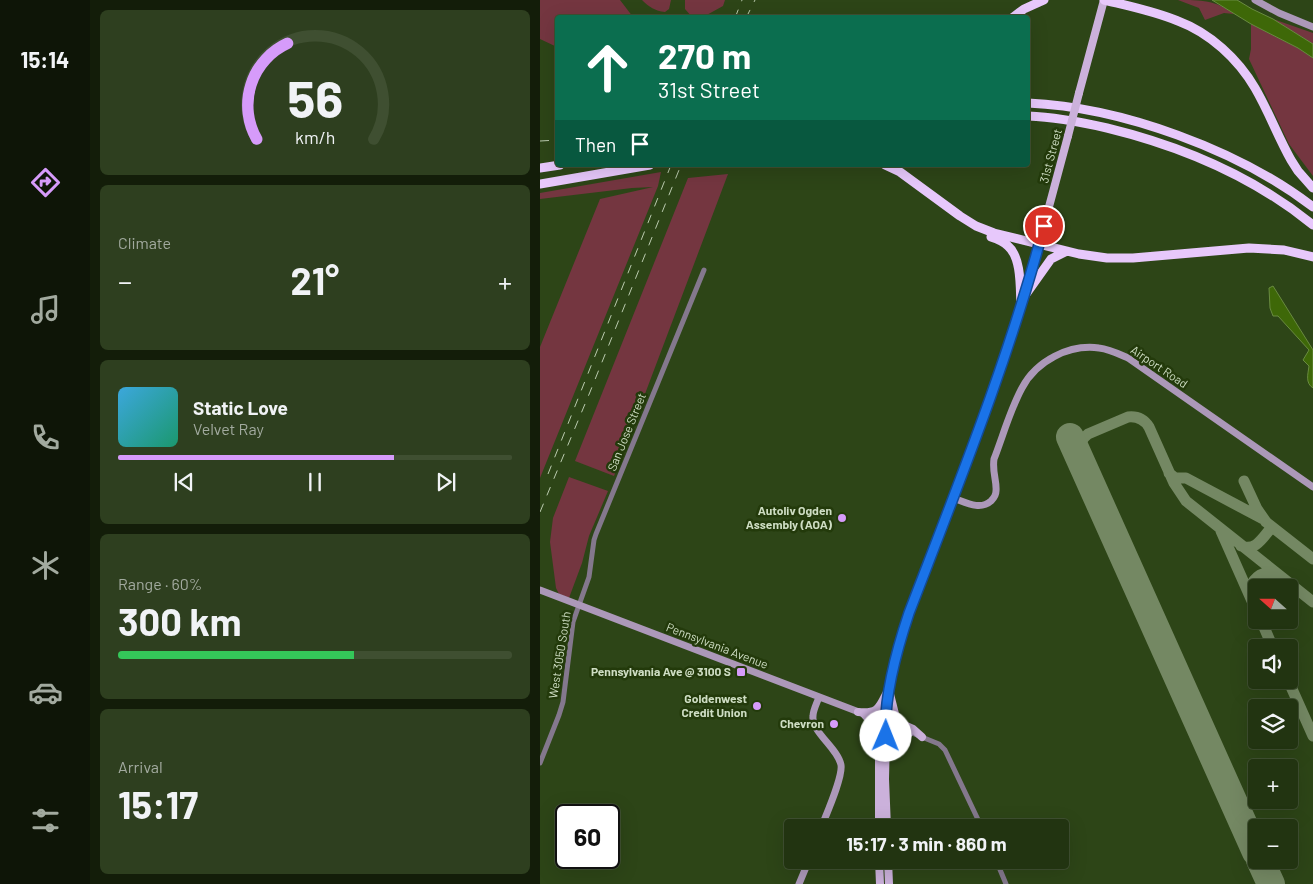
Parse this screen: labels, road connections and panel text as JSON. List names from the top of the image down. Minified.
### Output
{"streets":{"main road":["31st Street"],"street":["Airport Road","San Jose Street","Pennsylvania Avenue","West 3050 South"]},"crossings":[["31st Street","Airport Road"],["San Jose Street","Pennsylvania Avenue"],["San Jose Street","West 3050 South"],["Pennsylvania Avenue","West 3050 South"]],"places":{"other":["Autoliv Ogden Assembly (AOA)","Goldenwest Credit Union","Chevron"],"transit":["Pennsylvania Ave @ 3100 S"]},"north":"left","page":{"tabs":"15:14","turn":["270 m","31st Street"],"then":"Then","tile":["Climate",["Range · 60%","300 km"],["Arrival","15:17"]],"heat":["−","21°","+"],"song":["Static Love","Velvet Ray"],"map_buttons":["+","−"],"limit":"60","trip":"15:17 · 3 min · 860 m","gauge":["56","km/h"]}}
